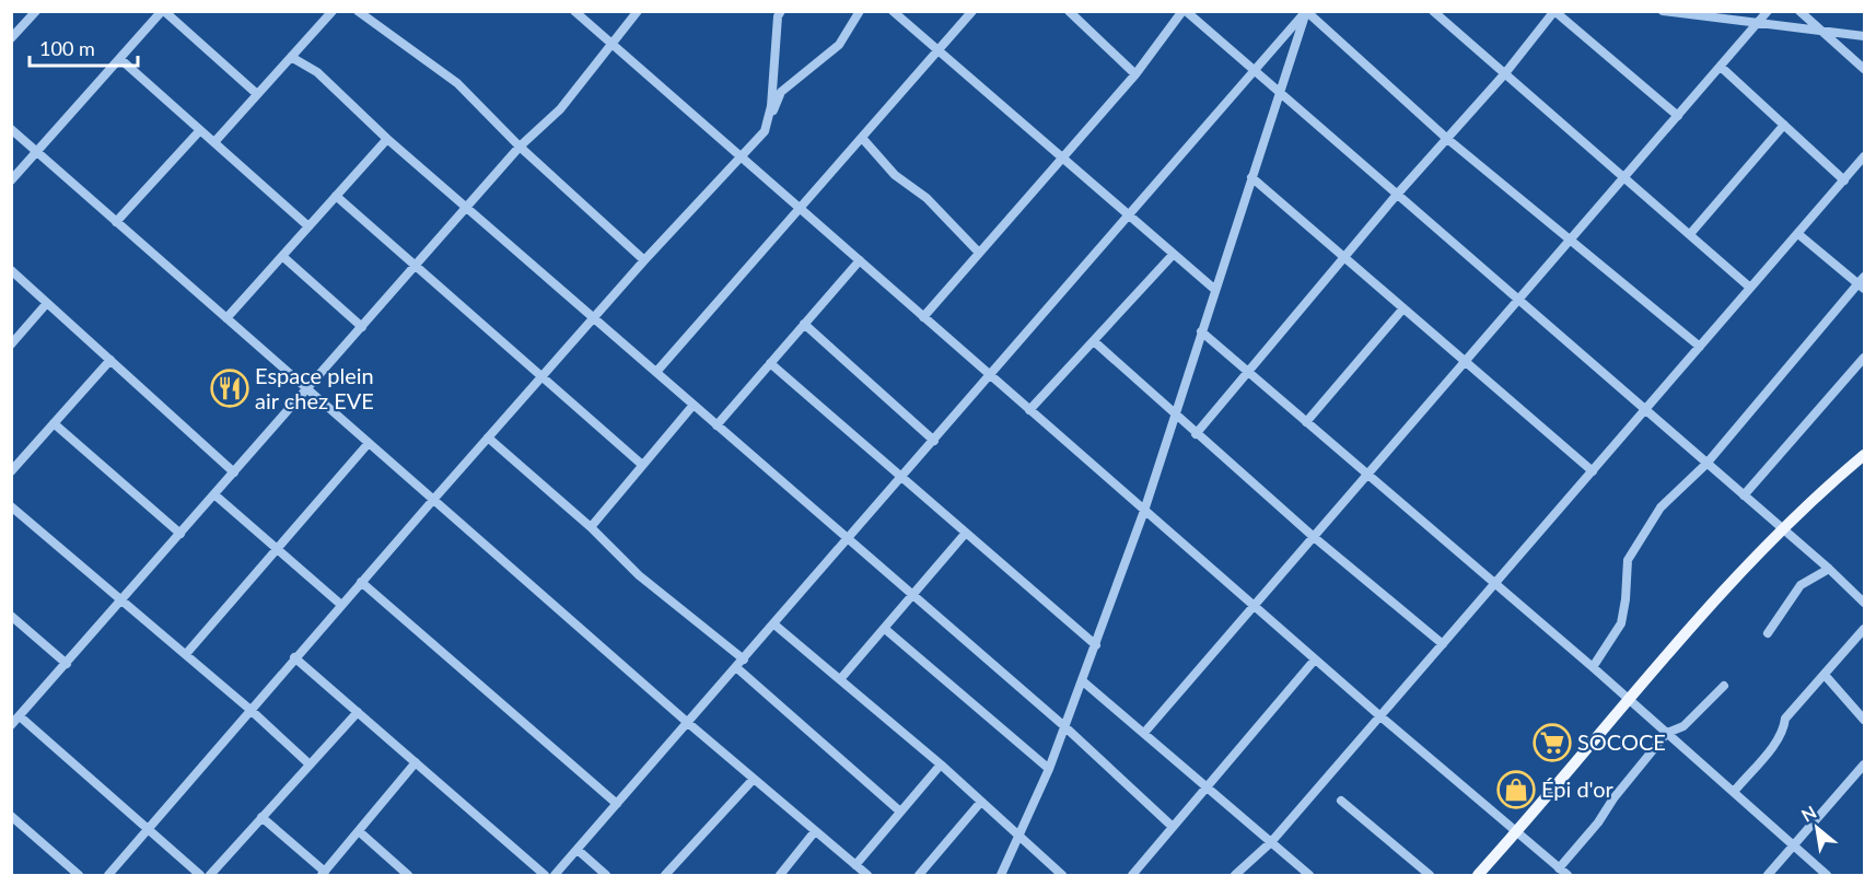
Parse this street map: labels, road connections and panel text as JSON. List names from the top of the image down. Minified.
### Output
{"places":{"restaurant":["Espace plein air chez EVE"],"supermarket":["SOCOCE"],"shop":["Épi d'or"]},"scale_bar":"100 m","north":"top left"}
